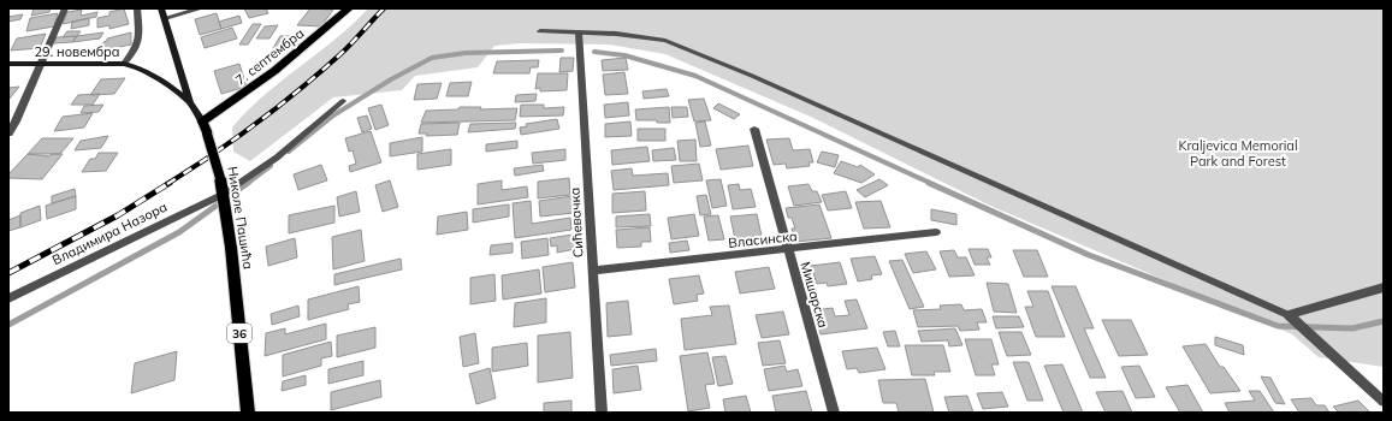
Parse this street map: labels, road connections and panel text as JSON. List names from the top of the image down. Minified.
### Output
{"streets":{"main road":["7. септембра","Николе Пашића","36"],"street":["29. новембра","Сићевачка","Владимира Назора","Власинска","Мишарска"]},"crossings":[["29. новембра","Николе Пашића"],["7. септембра","Николе Пашића"],["Николе Пашића","Владимира Назора"],["Сићевачка","Власинска"],["Власинска","Мишарска"]],"parks":["Kraljevica Memorial Park and Forest"]}
